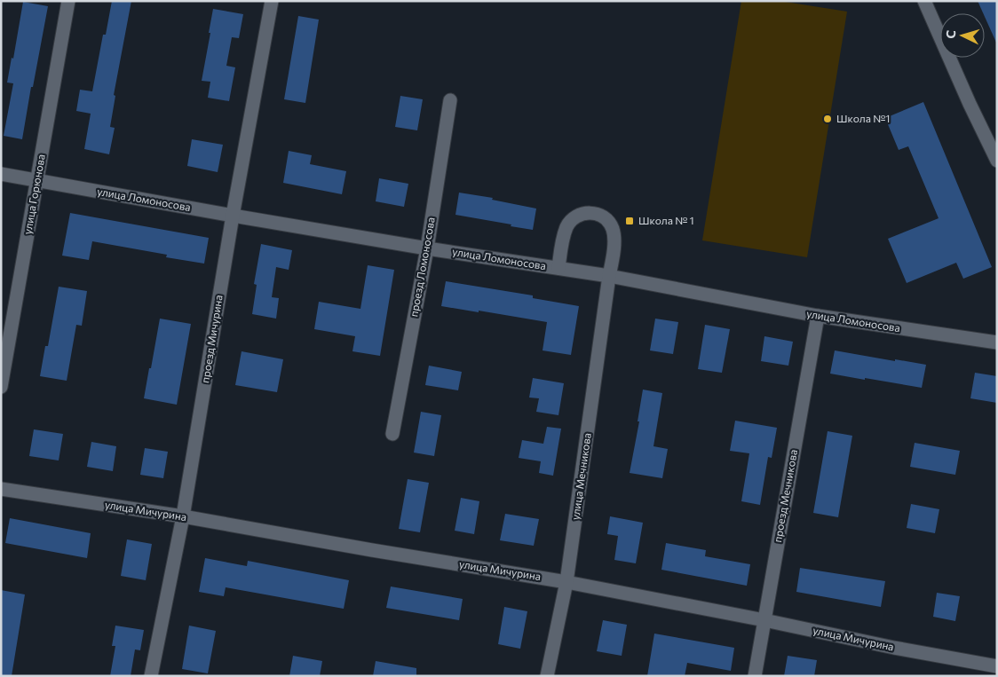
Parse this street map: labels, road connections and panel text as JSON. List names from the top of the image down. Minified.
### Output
{"streets":{"street":["улица Горюнова","улица Ломоносова","проезд Ломоносова","проезд Мичурина","улица Мечникова","проезд Мечникова","улица Мичурина"]},"crossings":[["улица Горюнова","улица Ломоносова"],["улица Ломоносова","проезд Ломоносова"],["улица Ломоносова","проезд Мичурина"],["улица Ломоносова","улица Мечникова"],["улица Ломоносова","проезд Мечникова"],["проезд Мичурина","улица Мичурина"],["улица Мечникова","улица Мичурина"],["проезд Мечникова","улица Мичурина"]],"places":{"other":["Школа №1"],"transit":["Школа № 1"]},"north":"left"}
